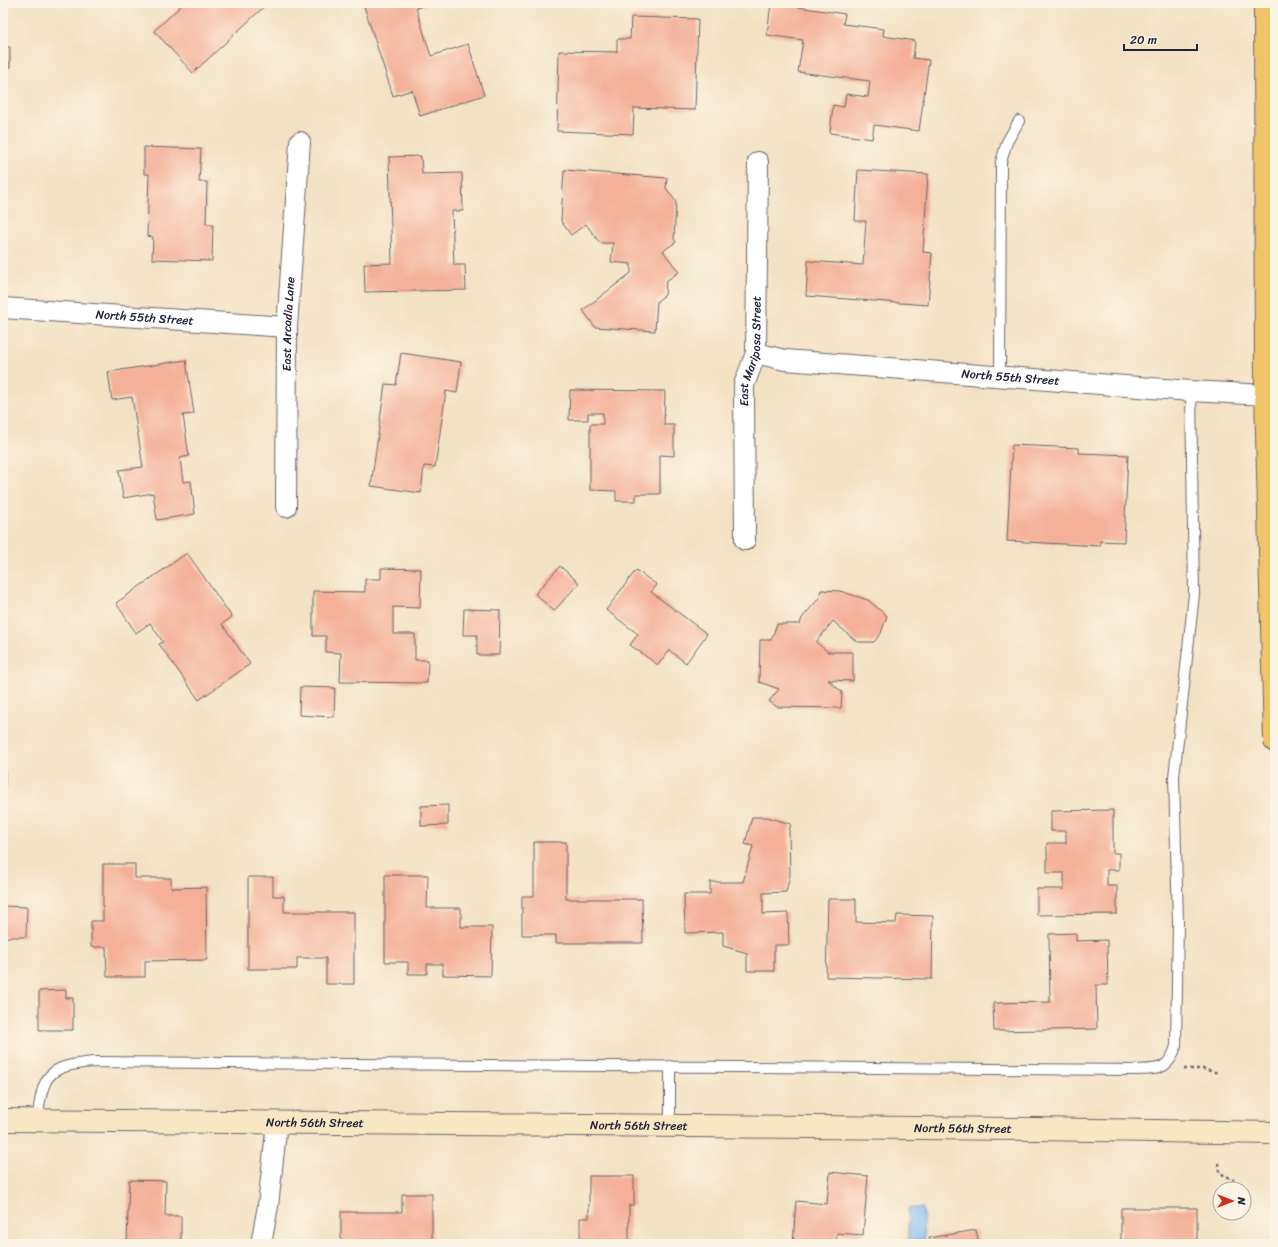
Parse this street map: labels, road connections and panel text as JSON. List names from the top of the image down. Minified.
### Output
{"streets":{"main road":["North 56th Street"],"street":["North 55th Street","East Arcadia Lane","East Mariposa Street"]},"crossings":[["North 55th Street","East Arcadia Lane"],["North 55th Street","East Mariposa Street"]],"scale_bar":"20 m","north":"right"}
